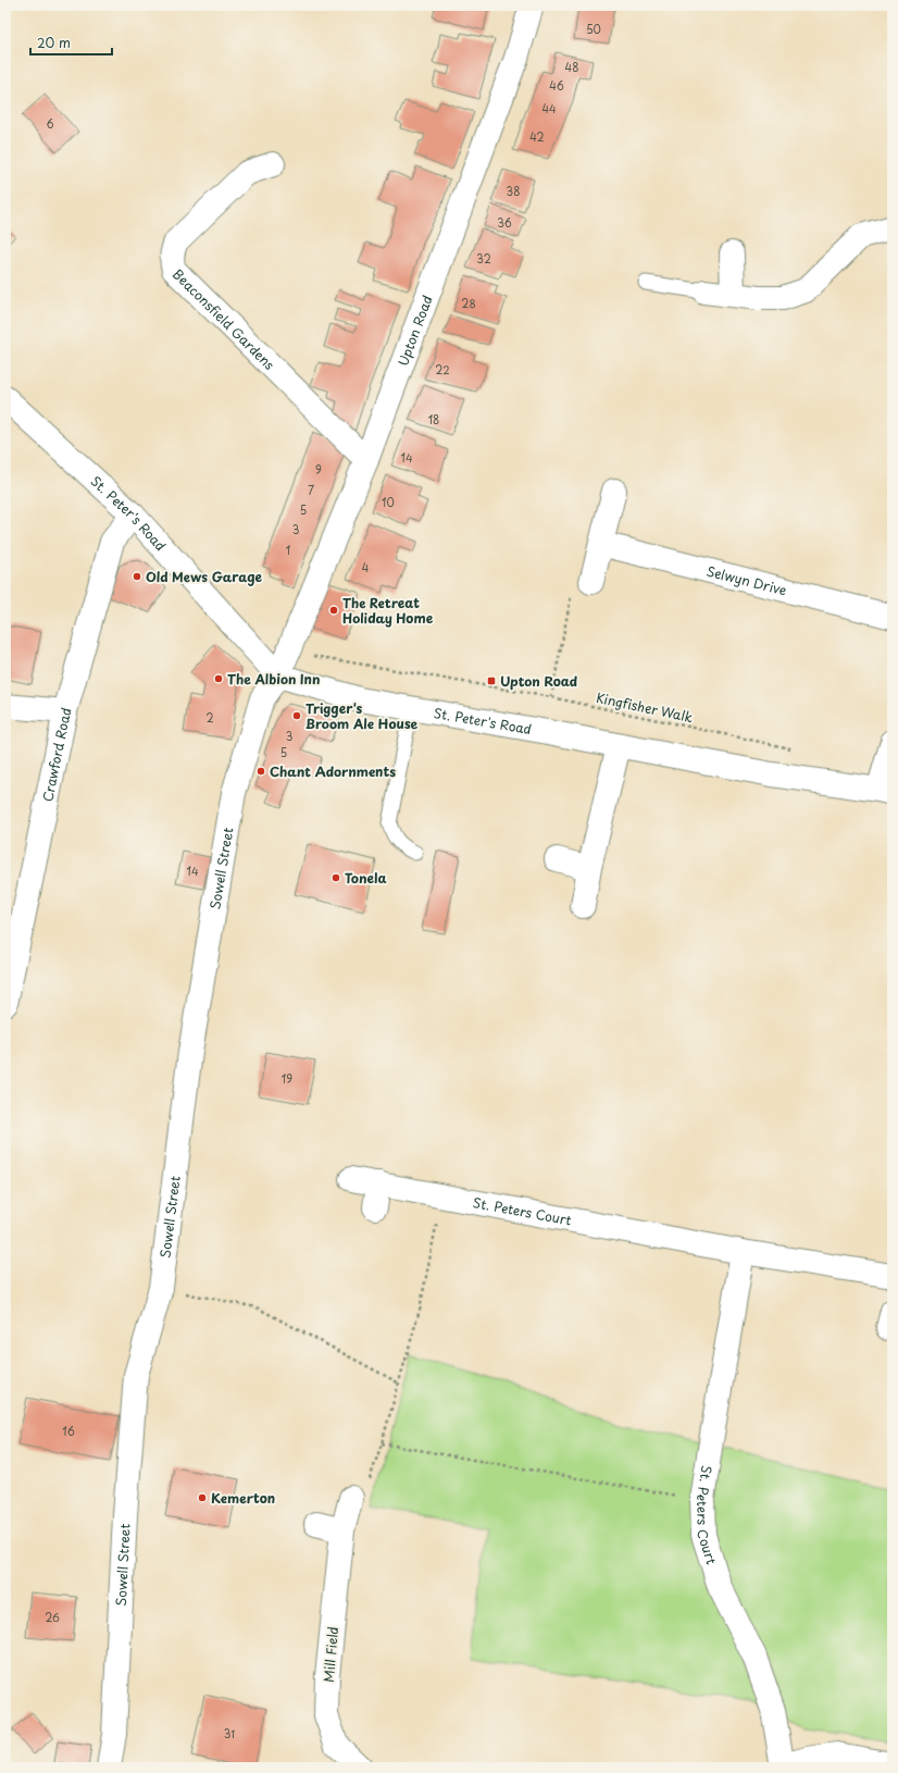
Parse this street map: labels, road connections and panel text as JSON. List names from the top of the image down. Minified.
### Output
{"streets":{"street":["Beaconsfield Gardens","Upton Road","St. Peter's Road","Selwyn Drive","Crawford Road","Sowell Street","St. Peters Court","Mill Field"],"path":["Kingfisher Walk"]},"crossings":[["Beaconsfield Gardens","Upton Road"],["Upton Road","St. Peter's Road"],["Upton Road","Kingfisher Walk"],["Upton Road","Sowell Street"],["St. Peter's Road","Crawford Road"],["St. Peter's Road","Sowell Street"]],"places":{"other":["Old Mews Garage","The Retreat Holiday Home","The Albion Inn","Trigger's Broom Ale House","Chant Adornments","Tonela","Kemerton"],"transit":["Upton Road"]},"house_numbers":["50","48","46","44","6","42","38","36","32","28","22","18","14","9","7","10","5","3","1","4","2","3","5","14","19","16","26","31"],"scale_bar":"20 m"}
